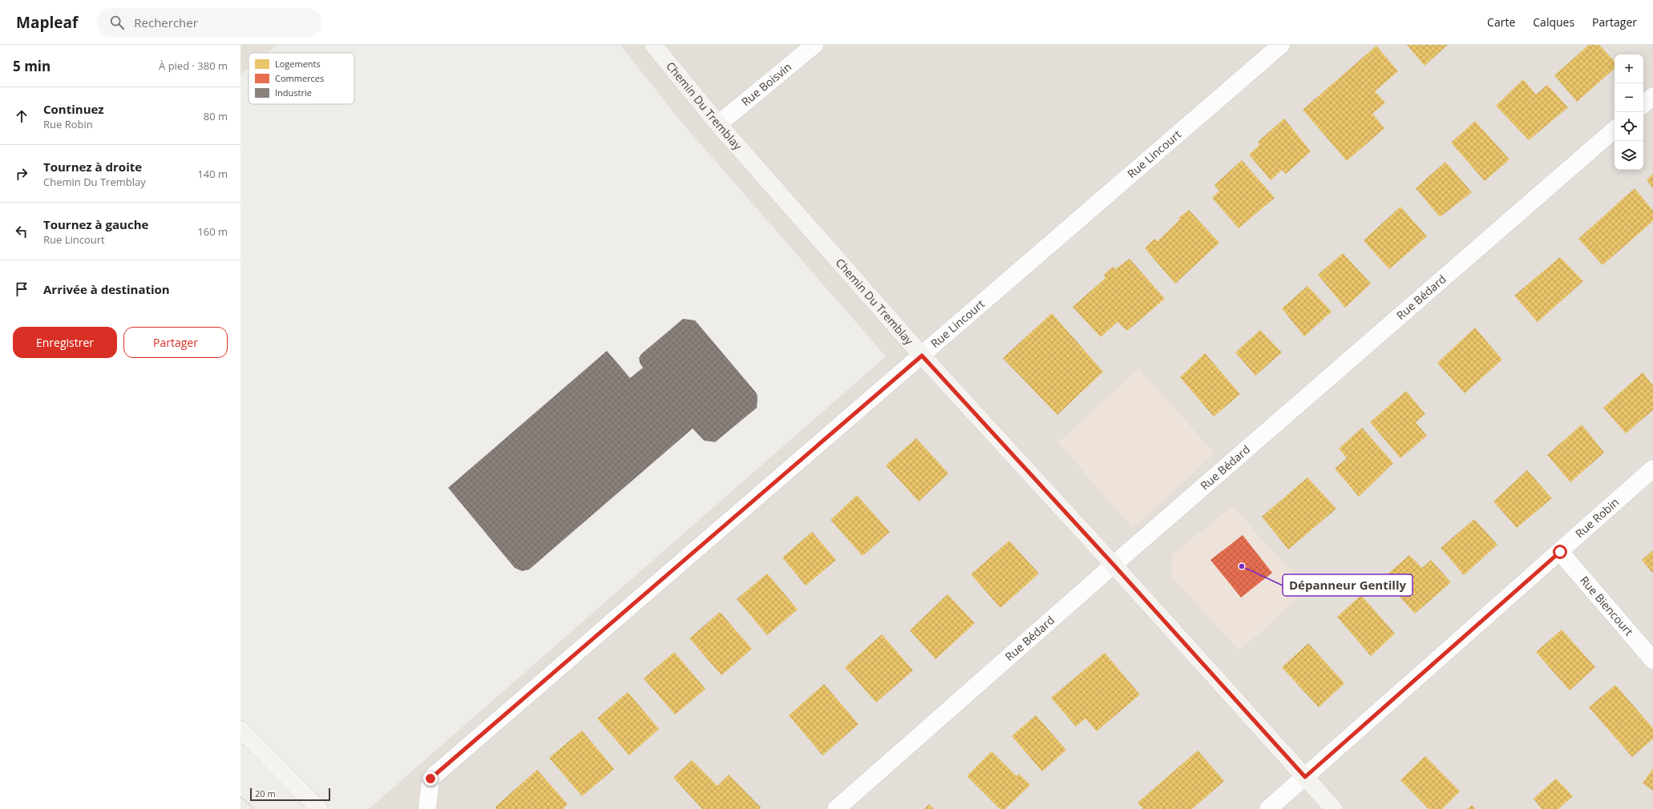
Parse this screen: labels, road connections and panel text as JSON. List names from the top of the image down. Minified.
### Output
{"streets":{"street":["Rue Boisvin","Chemin Du Tremblay","Rue Lincourt","Rue Bédard","Rue Robin","Rue Biencourt"]},"crossings":[["Rue Boisvin","Chemin Du Tremblay"],["Chemin Du Tremblay","Rue Lincourt"],["Chemin Du Tremblay","Rue Bédard"],["Chemin Du Tremblay","Rue Robin"],["Rue Robin","Rue Biencourt"]],"places":["Dépanneur Gentilly"],"legend":["Logements","Commerces","Industrie"],"scale_bar":"20 m","page":{"header":"Mapleaf","search":"Rechercher","nav":["Carte","Calques","Partager"],"heading":["5 min","À pied · 380 m"],"map_buttons":["+","−"],"list":[["Continuez","Rue Robin","80 m"],["Tournez à droite","Chemin Du Tremblay","140 m"],["Tournez à gauche","Rue Lincourt","160 m"],"Arrivée à destination"],"buttons":["Enregistrer","Partager"],"scale":"20 m"}}
